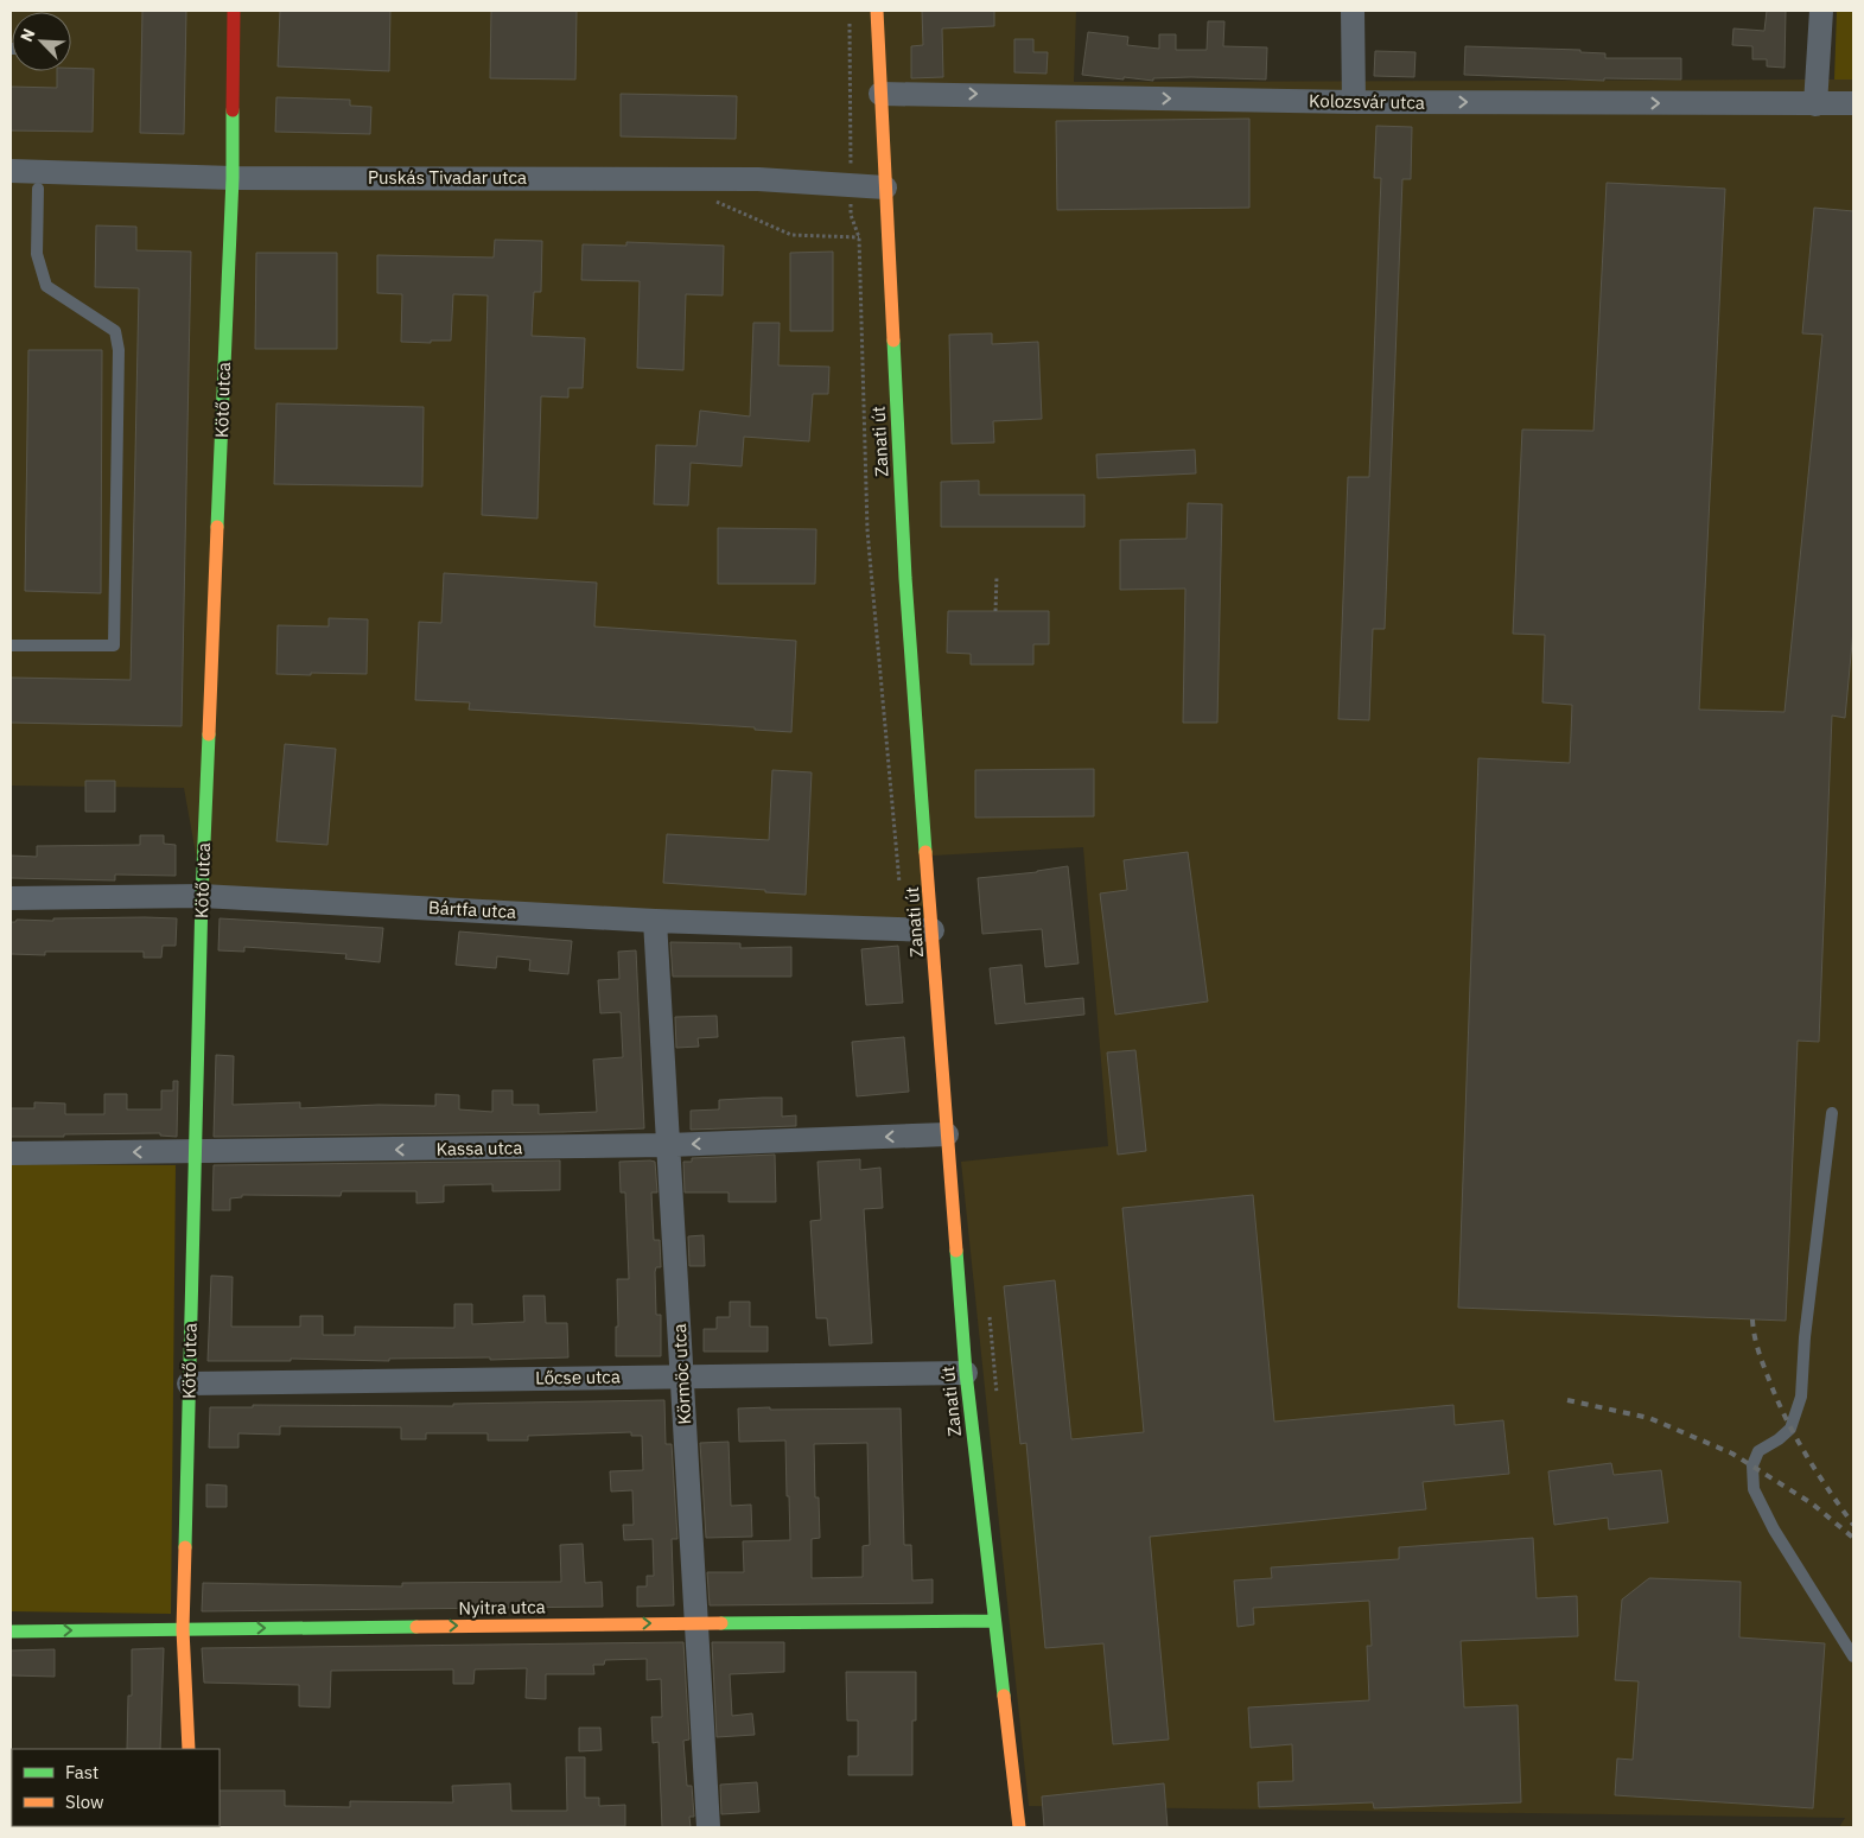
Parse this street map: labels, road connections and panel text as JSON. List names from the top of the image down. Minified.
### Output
{"streets":{"street":["Kolozsvár utca","Puskás Tivadar utca","Kötő utca","Zanati út","Bártfa utca","Kassa utca","Körmöc utca","Lőcse utca","Nyitra utca"]},"crossings":[["Kolozsvár utca","Zanati út"],["Puskás Tivadar utca","Kötő utca"],["Puskás Tivadar utca","Zanati út"],["Kötő utca","Bártfa utca"],["Kötő utca","Kassa utca"],["Kötő utca","Lőcse utca"],["Kötő utca","Nyitra utca"],["Zanati út","Bártfa utca"],["Zanati út","Kassa utca"],["Zanati út","Lőcse utca"],["Zanati út","Nyitra utca"],["Bártfa utca","Körmöc utca"],["Kassa utca","Körmöc utca"],["Körmöc utca","Lőcse utca"],["Körmöc utca","Nyitra utca"]],"one_way":["Kolozsvár utca","Kassa utca","Nyitra utca"],"legend":["Fast","Slow"],"north":"top left"}
